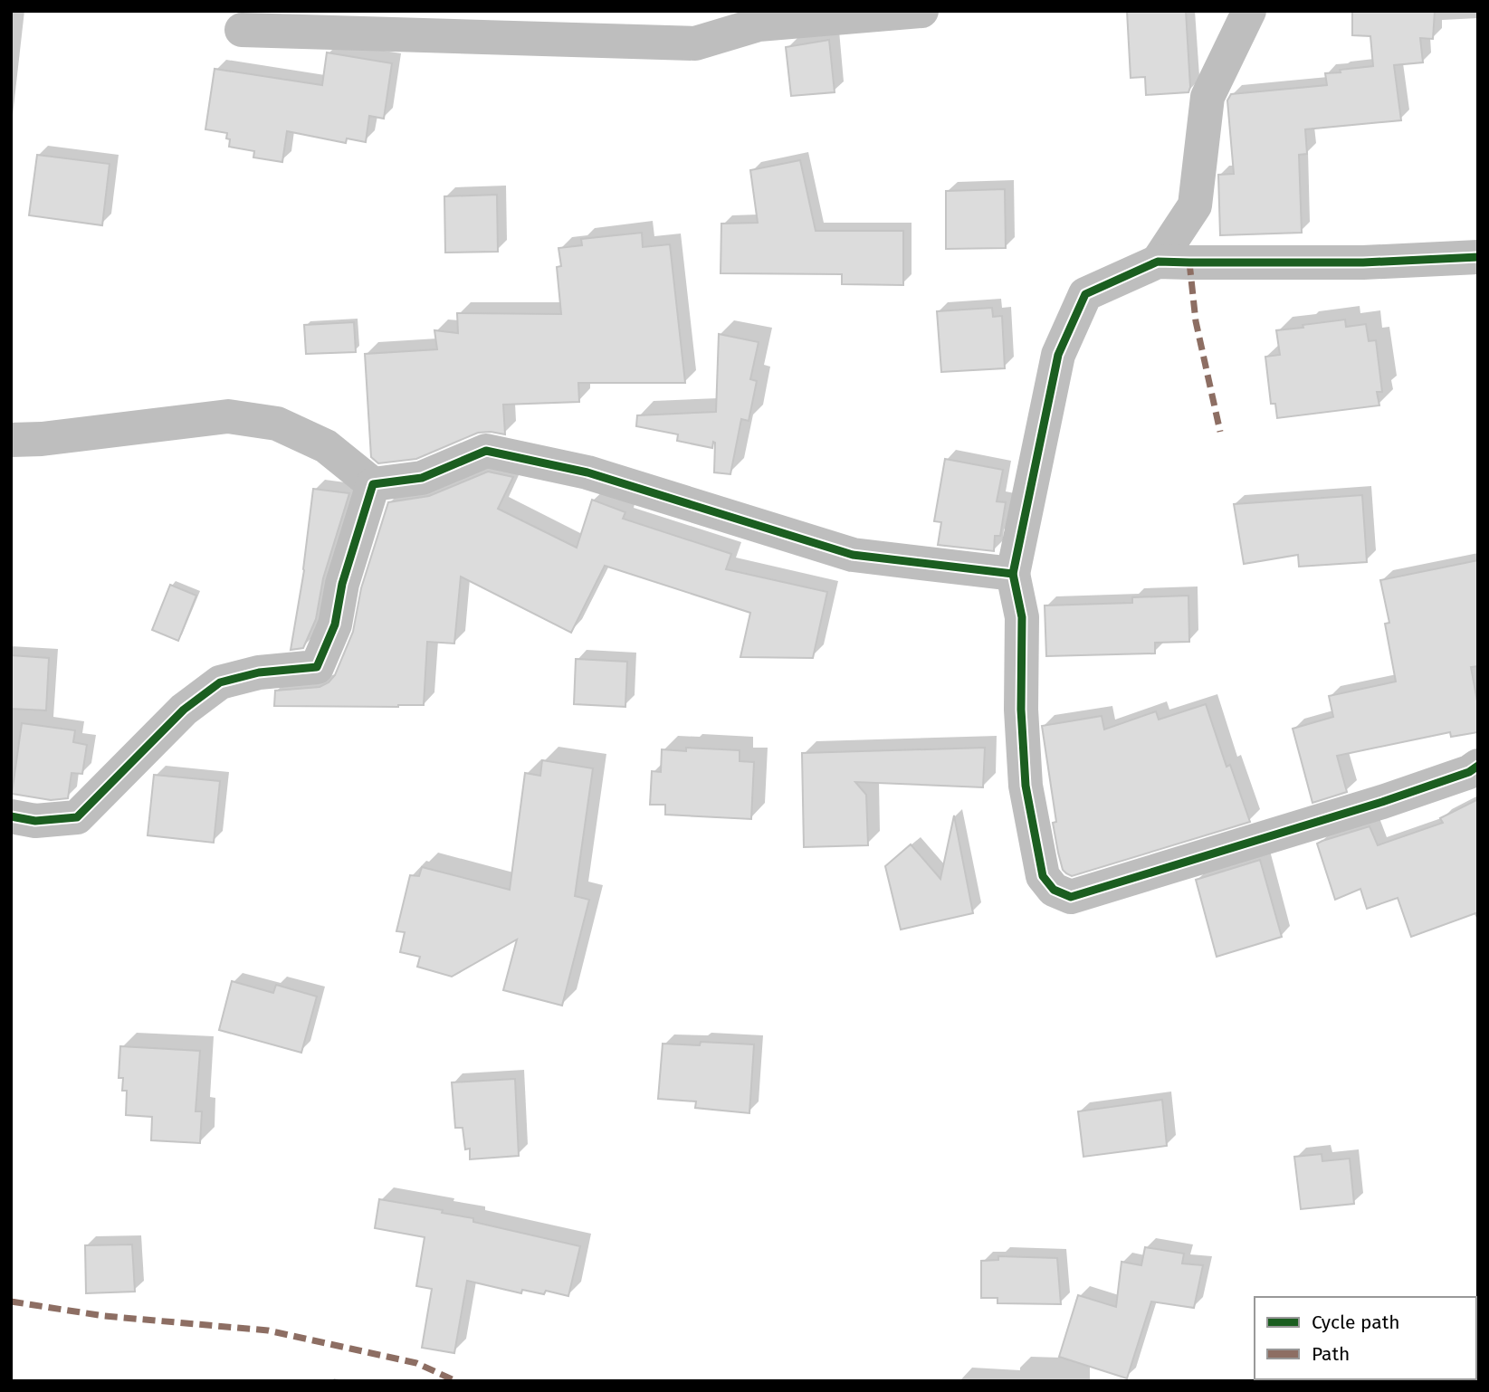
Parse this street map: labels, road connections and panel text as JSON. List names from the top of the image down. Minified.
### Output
{"legend":["Cycle path","Path"]}
